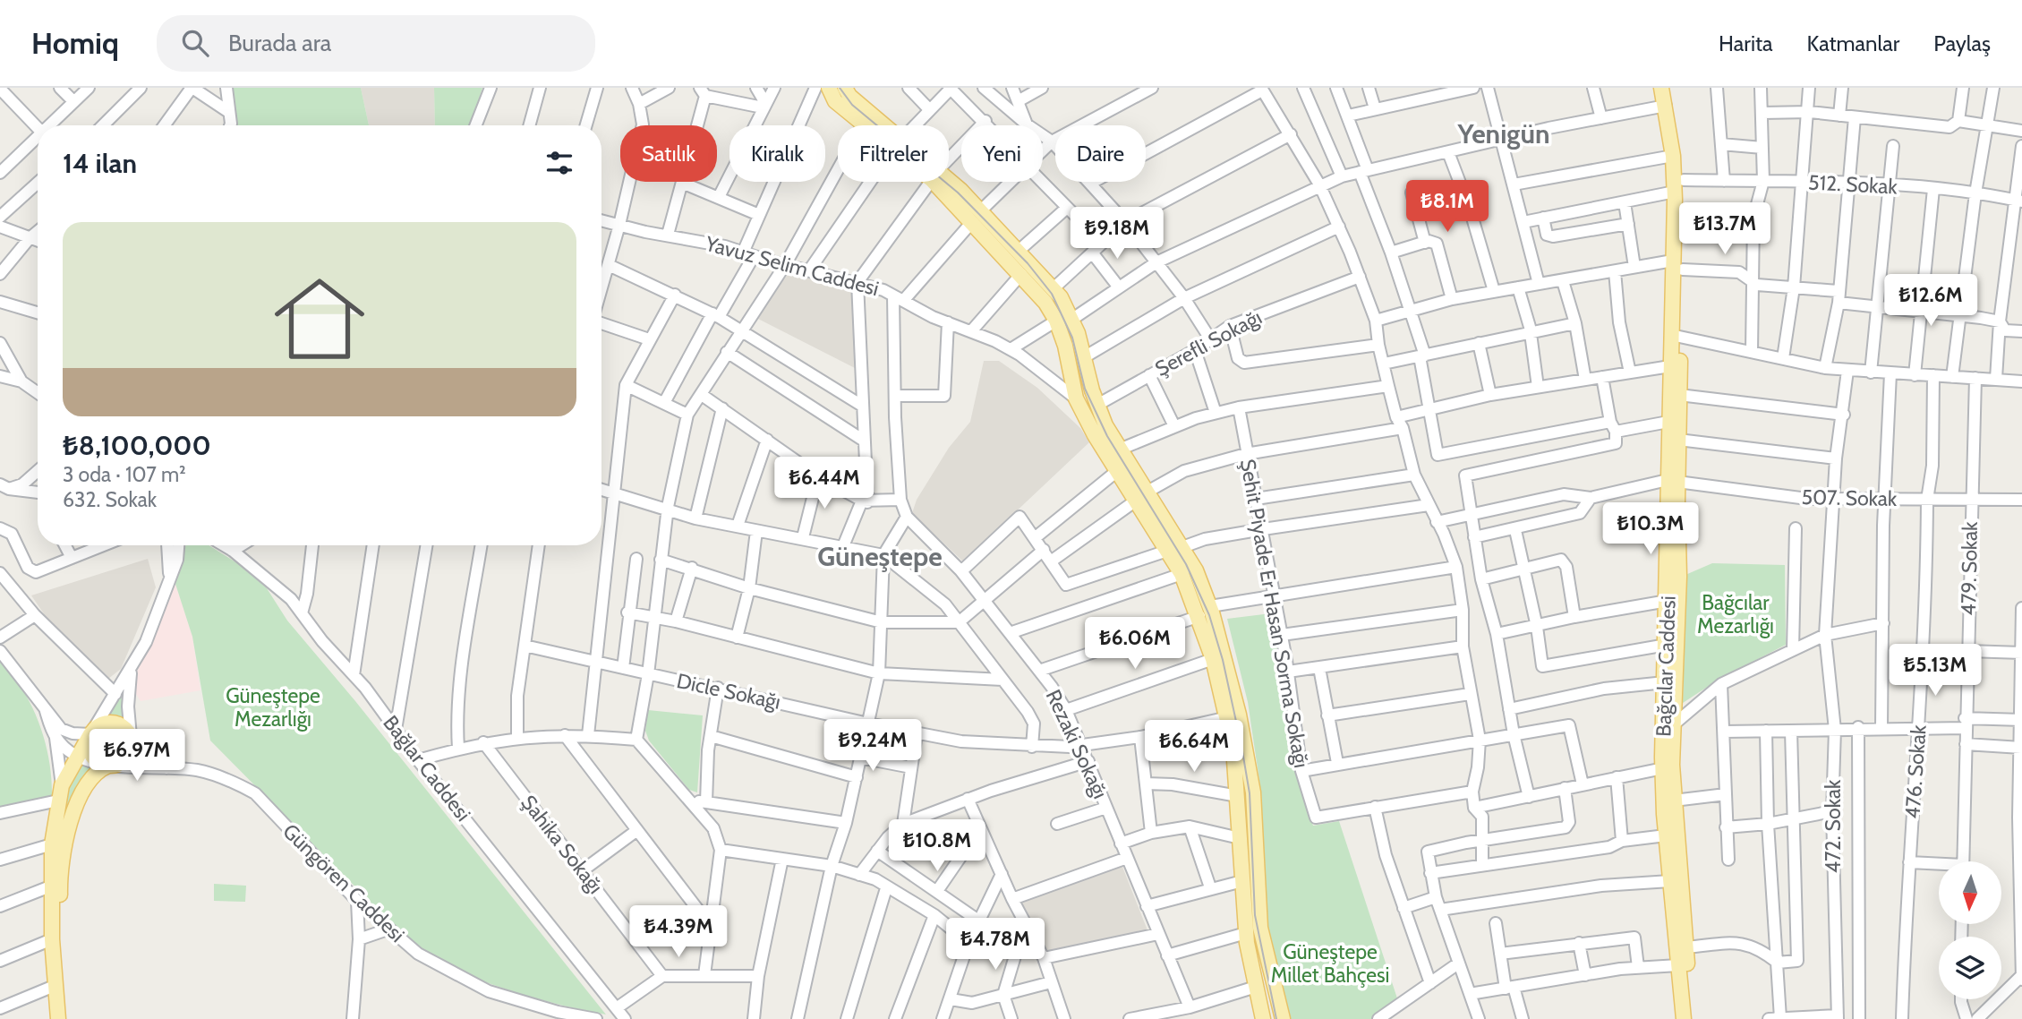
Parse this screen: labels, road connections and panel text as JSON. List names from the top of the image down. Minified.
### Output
{"streets":{"main road":["Bağcılar Caddesi"],"street":["512. Sokak","Yavuz Selim Caddesi","Şerefli Sokağı","507. Sokak","479. Sokak","Şehit Piyade Er Hasan Sorma Sokağı","Dicle Sokağı","Rezaki Sokağı","Bağlar Caddesi","476. Sokak","472. Sokak","Şahika Sokağı","Güngören Caddesi"]},"crossings":[["512. Sokak","Bağcılar Caddesi"],["Yavuz Selim Caddesi","Rezaki Sokağı"],["507. Sokak","479. Sokak"],["507. Sokak","Bağcılar Caddesi"],["507. Sokak","476. Sokak"],["507. Sokak","472. Sokak"],["Dicle Sokağı","Rezaki Sokağı"]],"districts":["Yenigün","Güneştepe"],"parks":["Bağcılar Mezarlığı","Güneştepe Mezarlığı","Güneştepe Millet Bahçesi"],"north":"bottom","page":{"header":"Homiq","search":"Burada ara","nav":["Harita","Katmanlar","Paylaş"],"chip":["Satılık","Kiralık","Filtreler","Yeni","Daire"],"heading":"14 ilan","price":["₺8.1M","₺13.7M","₺9.18M","₺12.6M","₺6.44M","₺10.3M","₺6.06M","₺5.13M","₺9.24M","₺6.64M","₺6.97M","₺10.8M","₺4.39M","₺4.78M"],"list":[{"name":"₺8,100,000","note":"3 oda · 107 m² · 632. Sokak"}]}}
